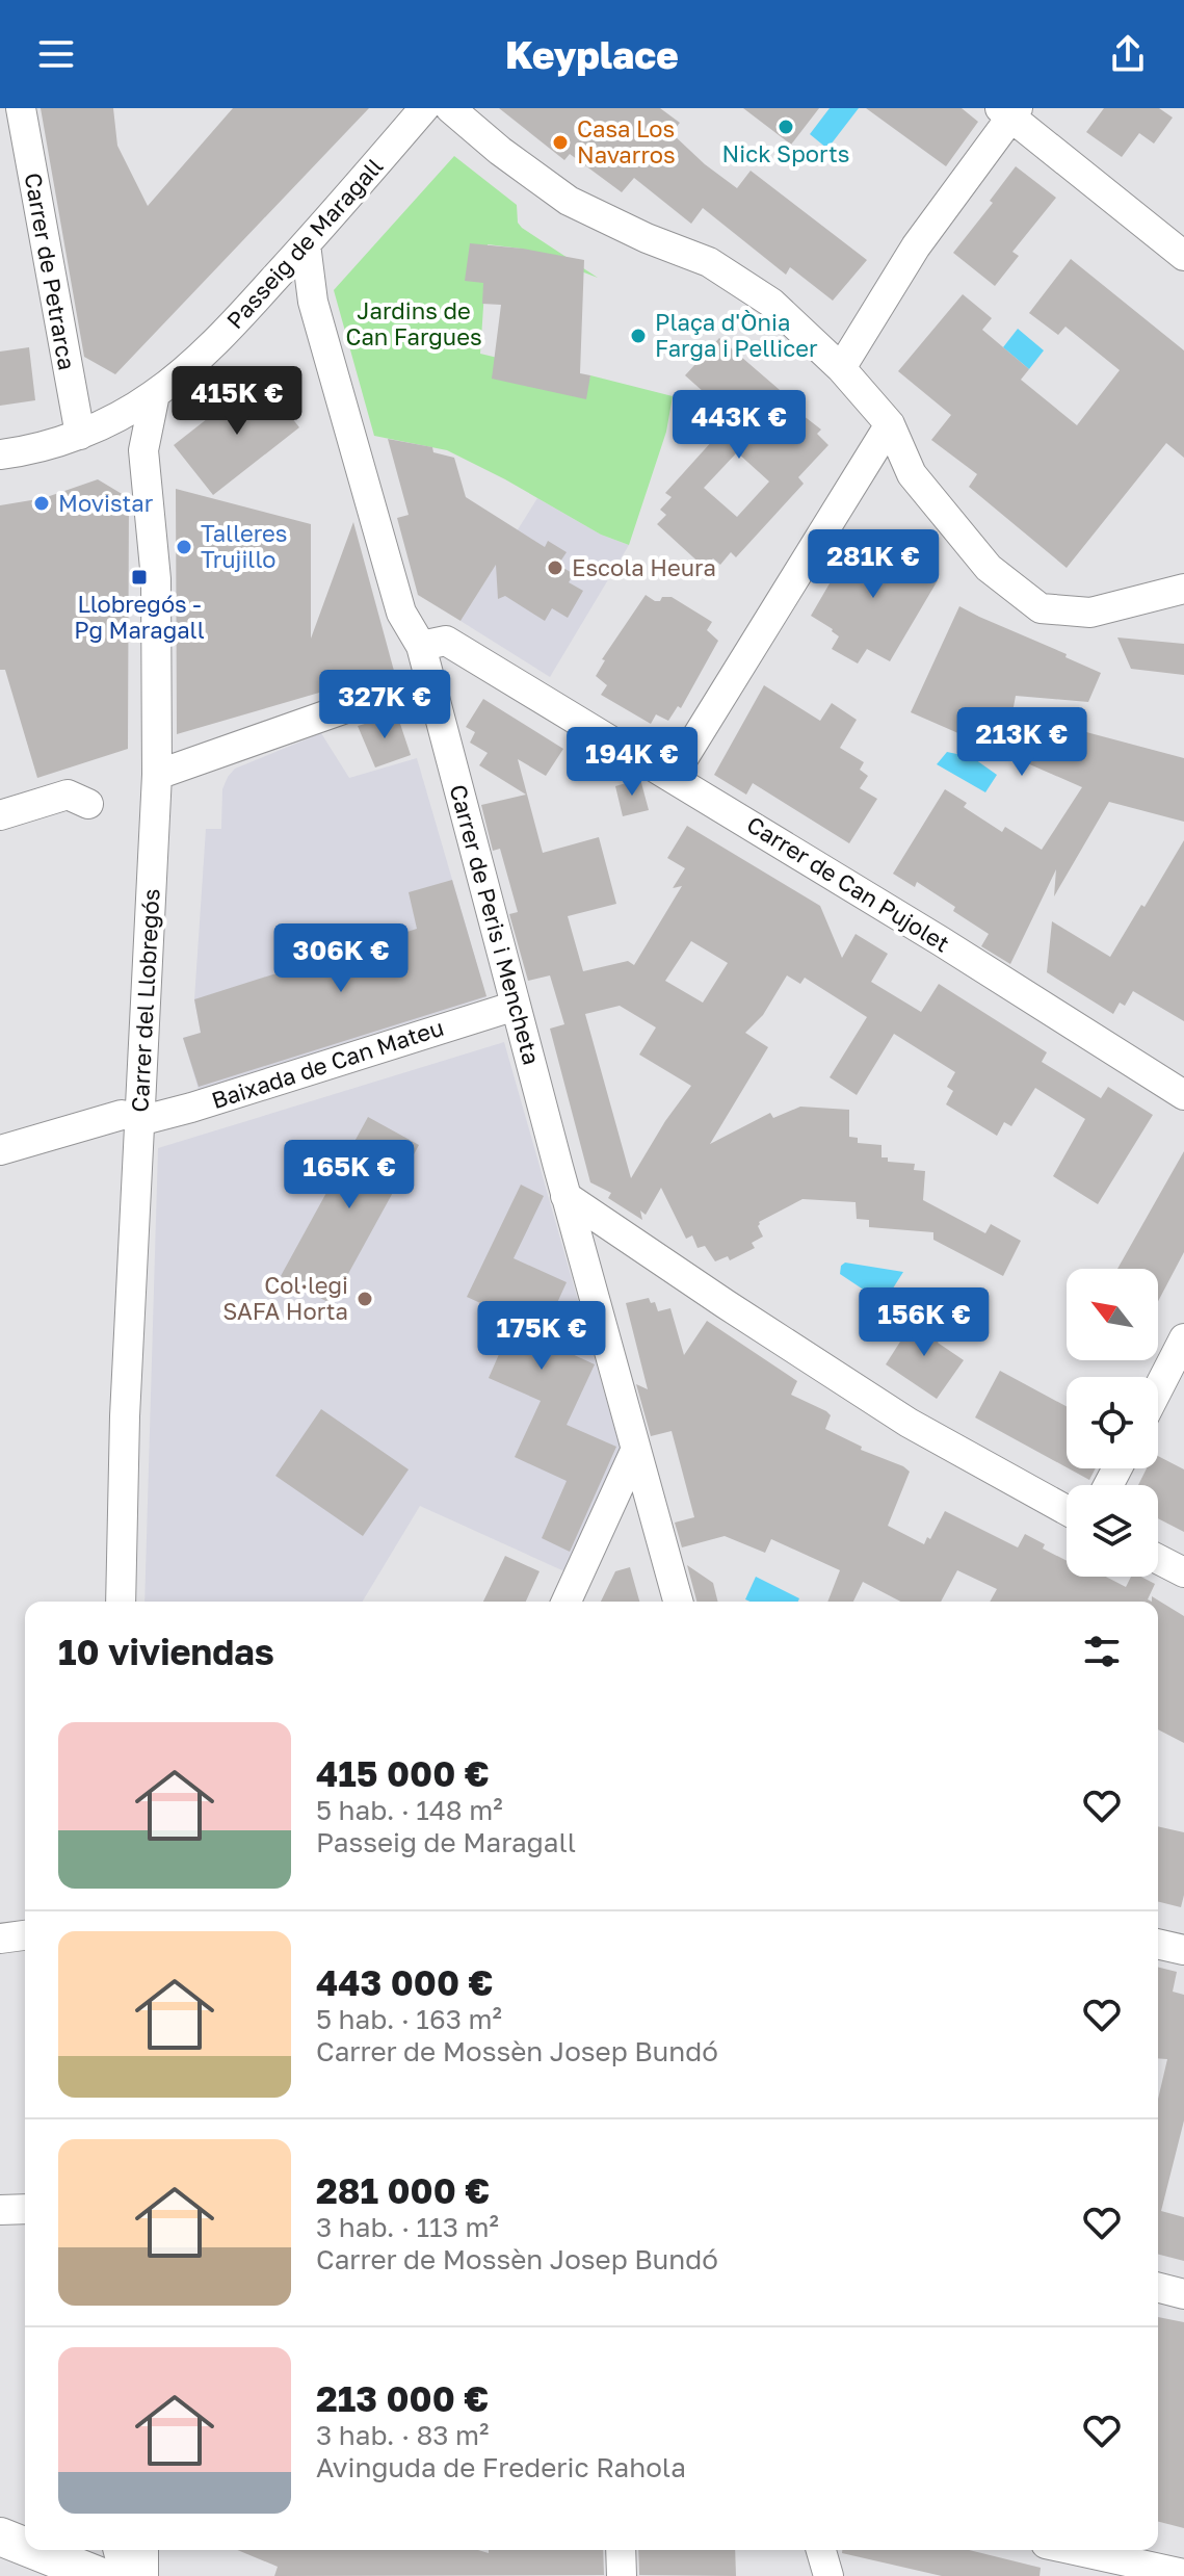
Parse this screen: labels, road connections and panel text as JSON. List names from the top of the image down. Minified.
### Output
{"streets":{"street":["Passeig de Maragall","Carrer de Petrarca","Carrer de Can Pujolet","Carrer de Peris i Mencheta","Carrer del Llobregós","Baixada de Can Mateu"]},"crossings":[["Passeig de Maragall","Carrer de Petrarca"],["Passeig de Maragall","Carrer de Peris i Mencheta"],["Passeig de Maragall","Carrer del Llobregós"],["Carrer de Can Pujolet","Carrer de Peris i Mencheta"],["Carrer de Peris i Mencheta","Baixada de Can Mateu"],["Carrer del Llobregós","Baixada de Can Mateu"]],"parks":["Jardins de Can Fargues"],"places":{"other":["Nick Sports","Casa Los Navarros","Plaça d'Ònia Farga i Pellicer","Movistar","Talleres Trujillo","Escola Heura","Col·legi SAFA Horta"],"transit":["Llobregós - Pg Maragall"]},"north":"top left","page":{"header":"Keyplace","price":["415K €","443K €","281K €","327K €","213K €","194K €","306K €","165K €","156K €","175K €"],"heading":"10 viviendas","list":[{"name":"415 000 €","note":"5 hab. · 148 m² · Passeig de Maragall"},{"name":"443 000 €","note":"5 hab. · 163 m² · Carrer de Mossèn Josep Bundó"},{"name":"281 000 €","note":"3 hab. · 113 m² · Carrer de Mossèn Josep Bundó"},{"name":"213 000 €","note":"3 hab. · 83 m² · Avinguda de Frederic Rahola"}]}}
